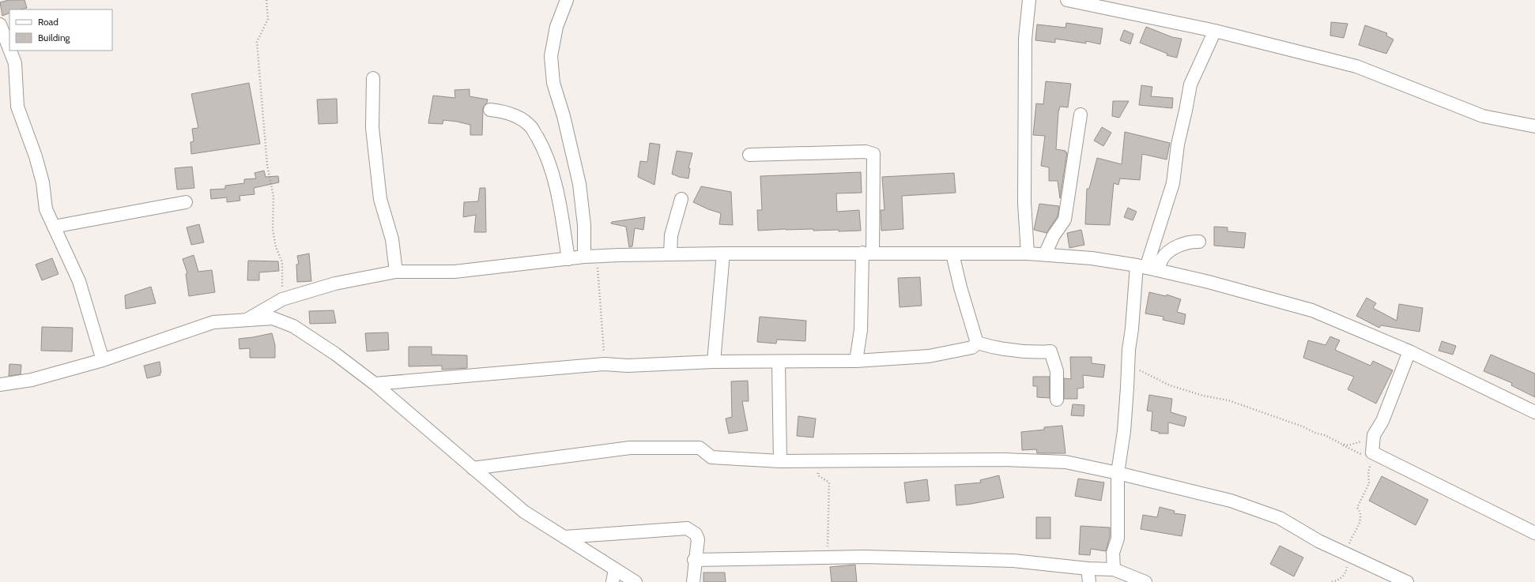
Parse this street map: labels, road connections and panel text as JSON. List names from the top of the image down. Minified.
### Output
{"legend":["Road","Building"]}
